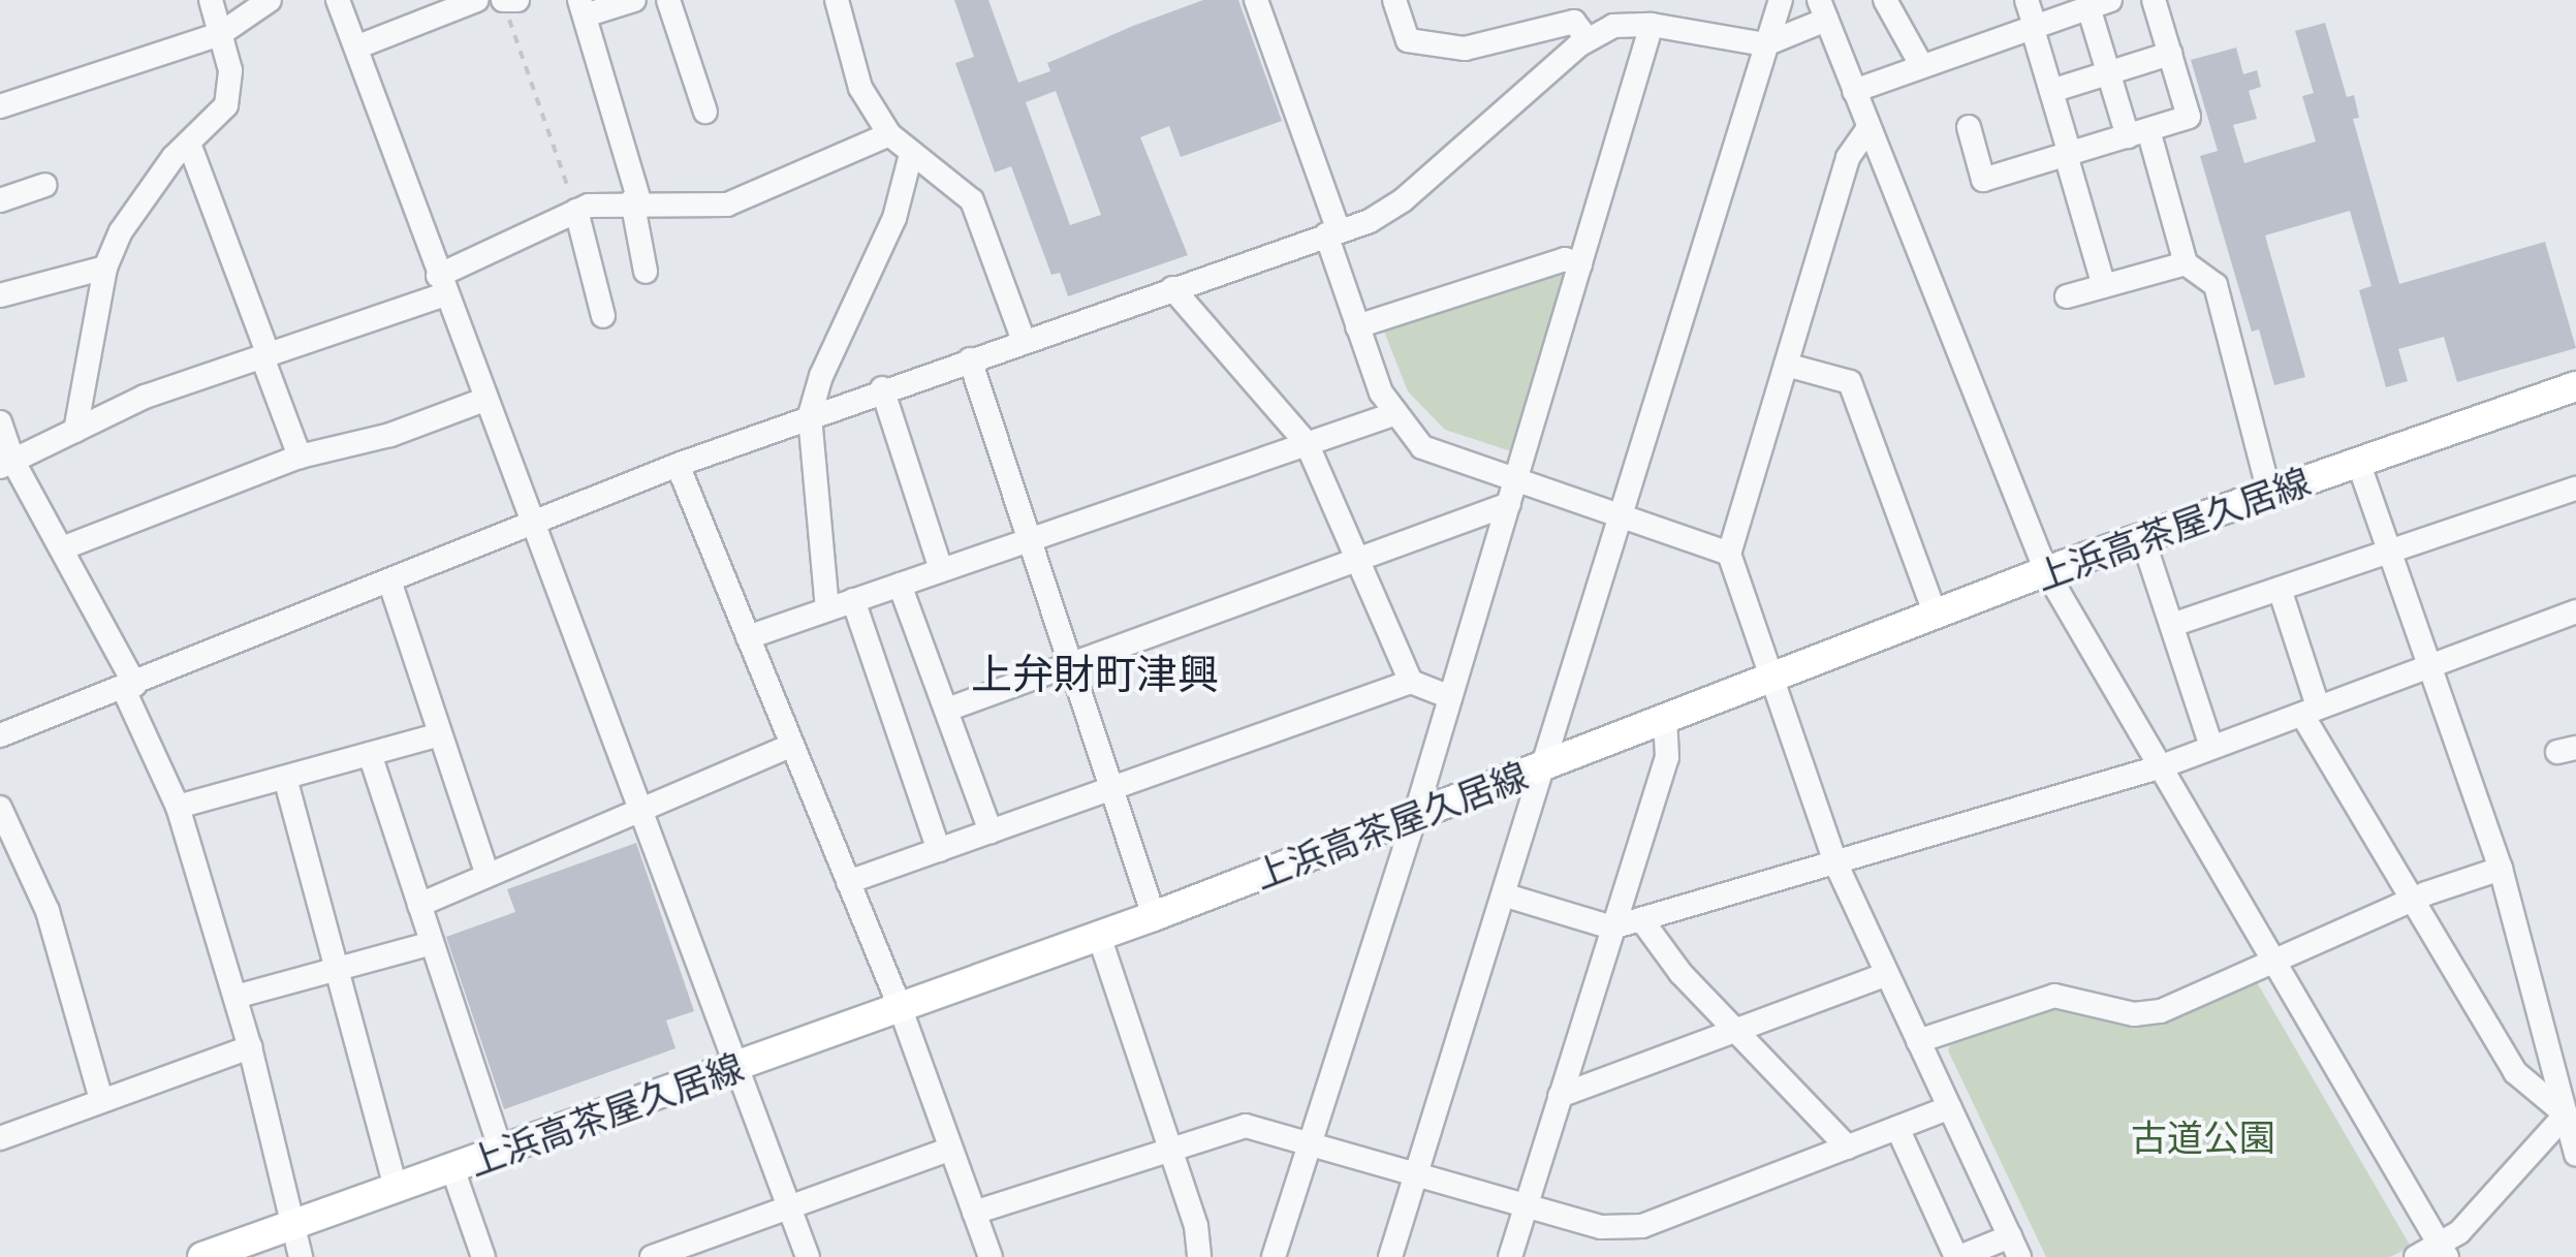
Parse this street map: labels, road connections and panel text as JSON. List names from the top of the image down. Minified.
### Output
{"streets":{"main road":["上浜高茶屋久居線"]},"districts":["上弁財町津興"],"parks":["古道公園"]}
